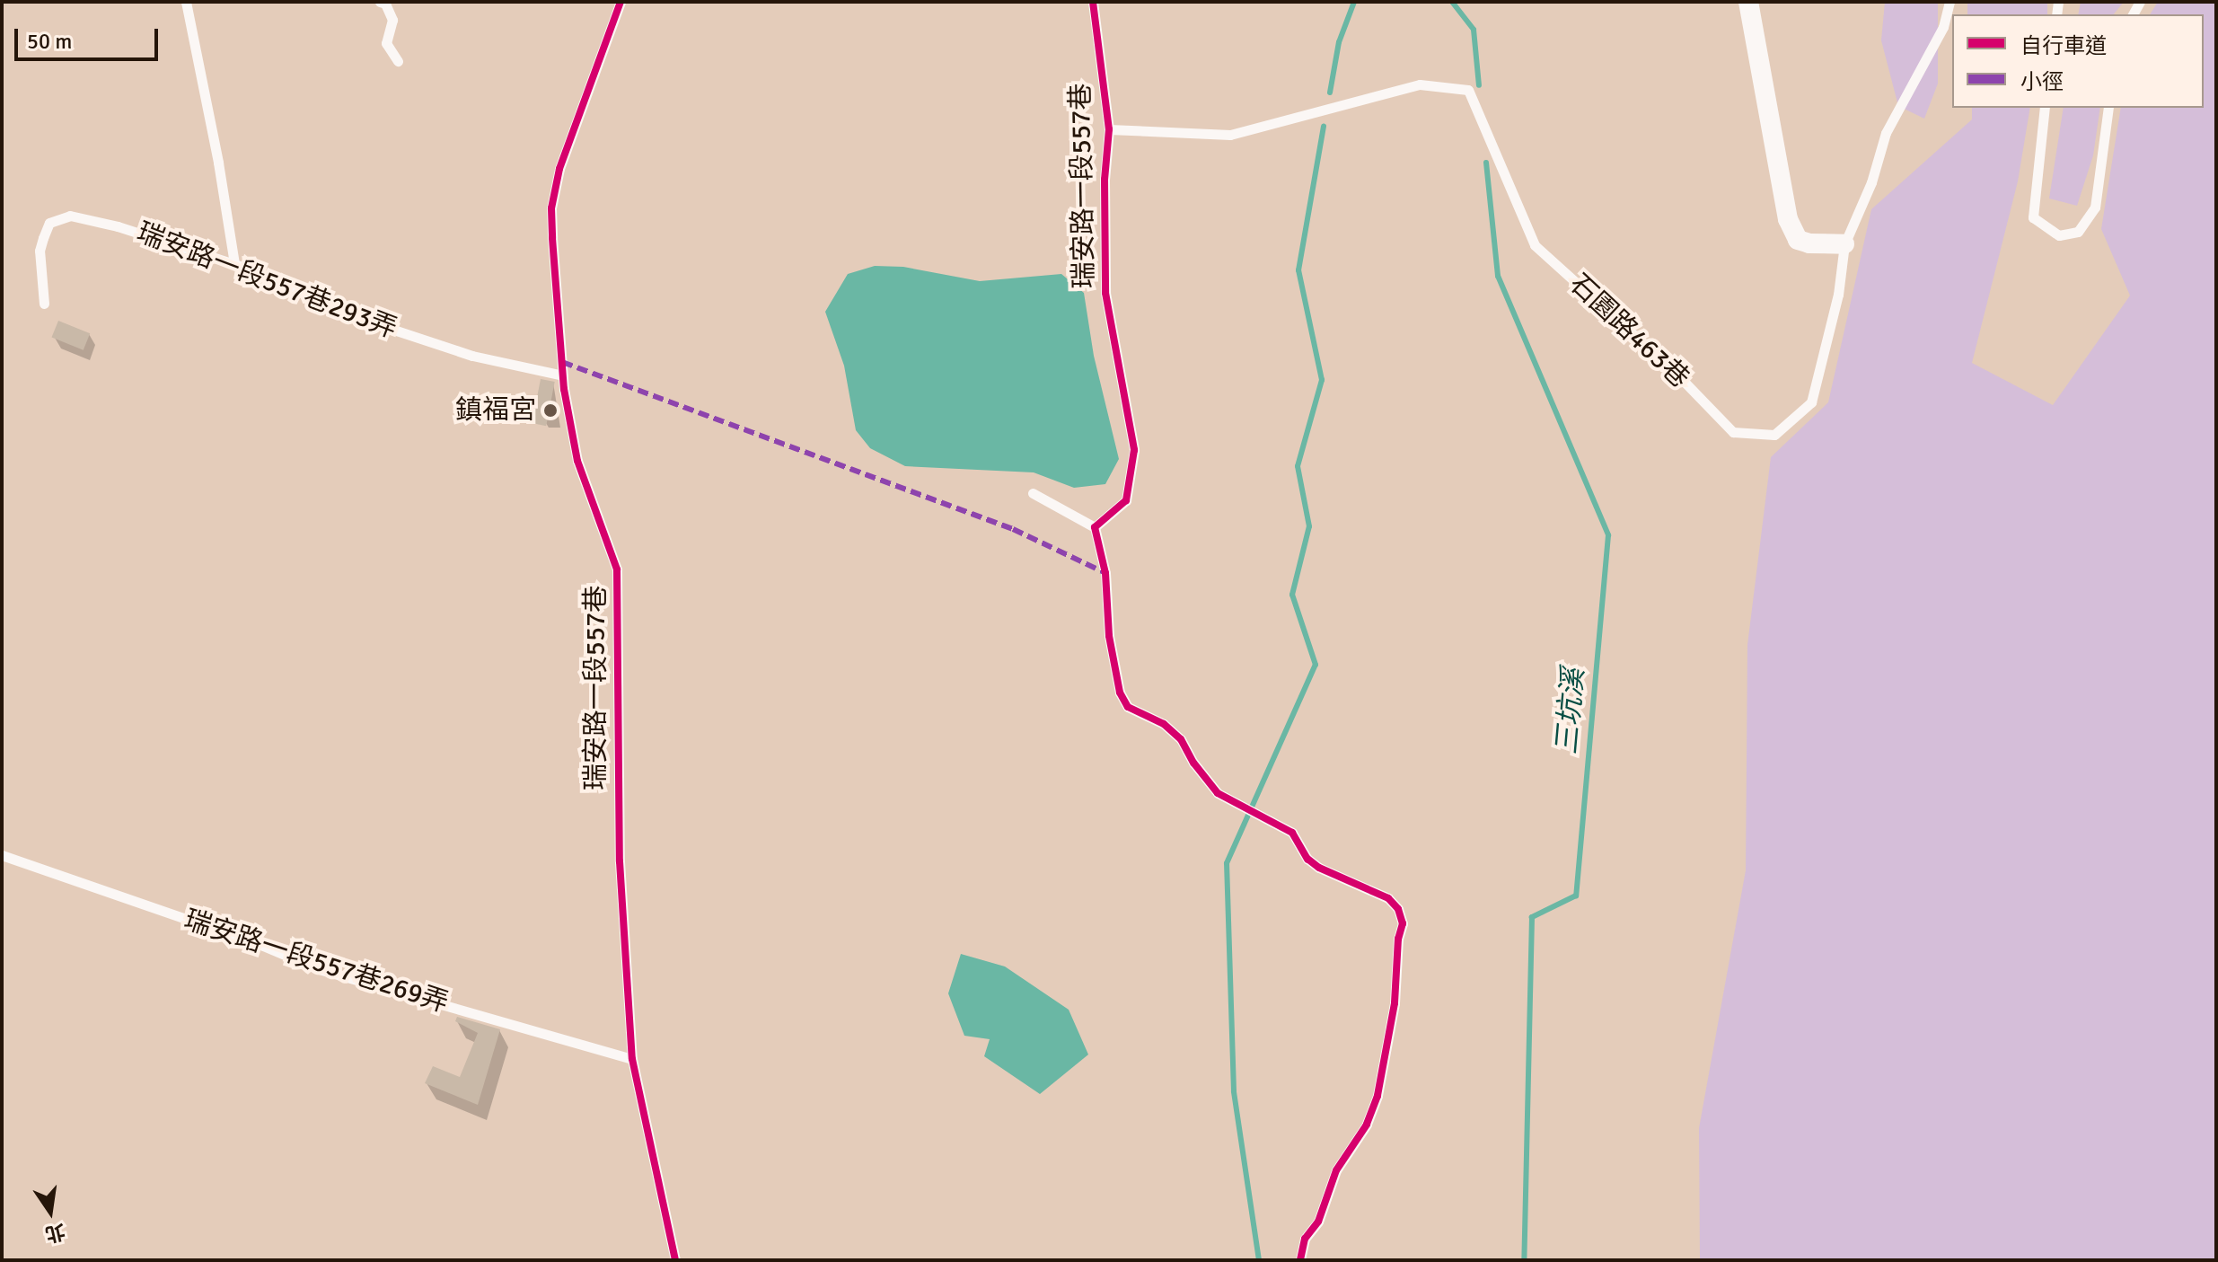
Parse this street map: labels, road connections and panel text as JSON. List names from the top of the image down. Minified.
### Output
{"streets":{"lane":["瑞安路一段557巷","瑞安路一段557巷293弄","石園路463巷","瑞安路一段557巷269弄"]},"crossings":[["瑞安路一段557巷","瑞安路一段557巷293弄"],["瑞安路一段557巷","石園路463巷"],["瑞安路一段557巷","瑞安路一段557巷269弄"]],"water":["三坑溪"],"places":["鎮福宮"],"legend":["自行車道","小徑"],"scale_bar":"50 m","north":"bottom"}
